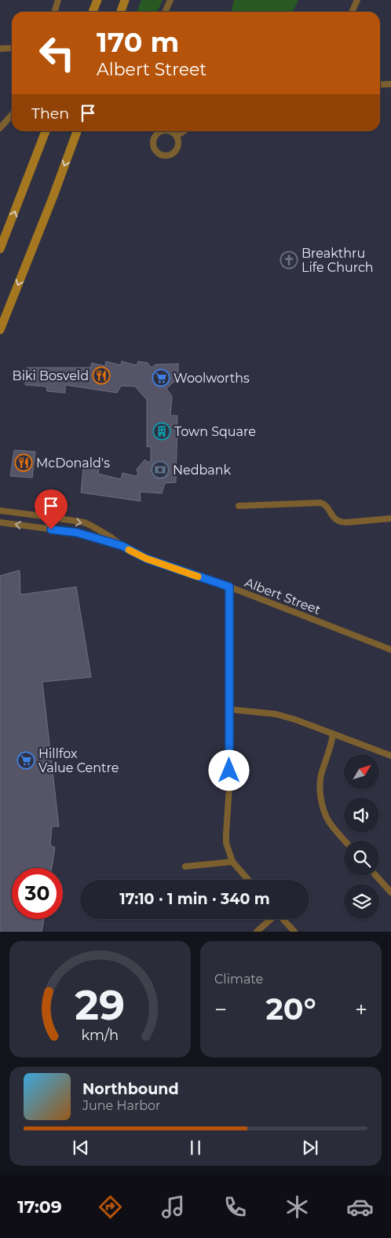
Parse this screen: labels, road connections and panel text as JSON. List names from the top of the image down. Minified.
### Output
{"streets":{"street":["Albert Street"]},"places":{"church":["Breakthru Life Church"],"restaurant":["Biki Bosveld","McDonald's"],"supermarket":["Woolworths","Hillfox Value Centre"],"building":["Town Square"],"bank":["Nedbank"]},"north":"top right","page":{"turn":["170 m","Albert Street"],"then":"Then","limit":"30","trip":"17:10 · 1 min · 340 m","tile":"Climate","heat":["−","20°","+"],"song":["Northbound","June Harbor"],"tabs":"17:09","gauge":["29","km/h"]}}
